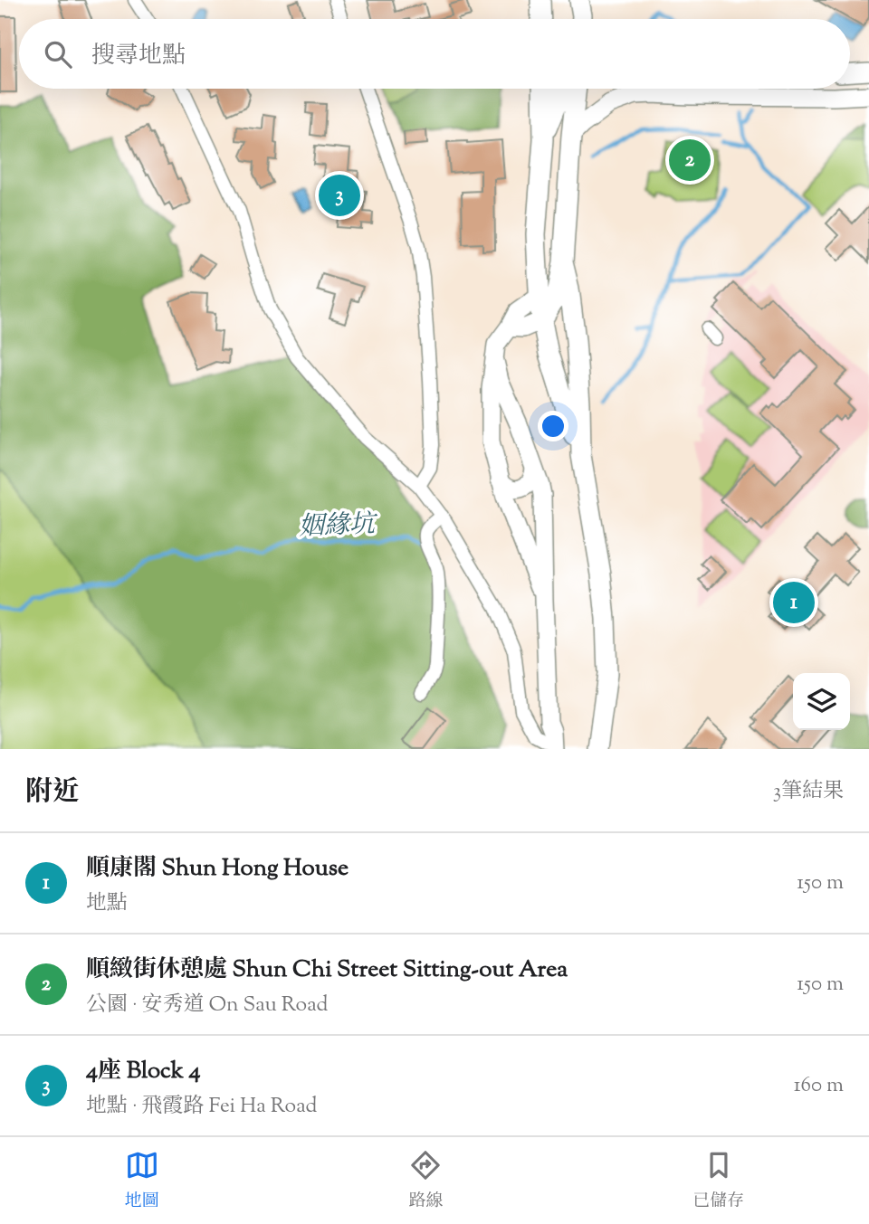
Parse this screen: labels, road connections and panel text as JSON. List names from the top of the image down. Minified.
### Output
{"water":["姻緣坑"],"page":{"search":"搜尋地點","pins":["2","3","1"],"heading":["附近","3筆結果"],"list":[{"mark":"1","name":"順康閣 Shun Hong House","note":"地點","value":"150 m"},{"mark":"2","name":"順緻街休憩處 Shun Chi Street Sitting-out Area","note":"公園 · 安秀道 On Sau Road","value":"150 m"},{"mark":"3","name":"4座 Block 4","note":"地點 · 飛霞路 Fei Ha Road","value":"160 m"}],"nav":["地圖","路線","已儲存"]}}
